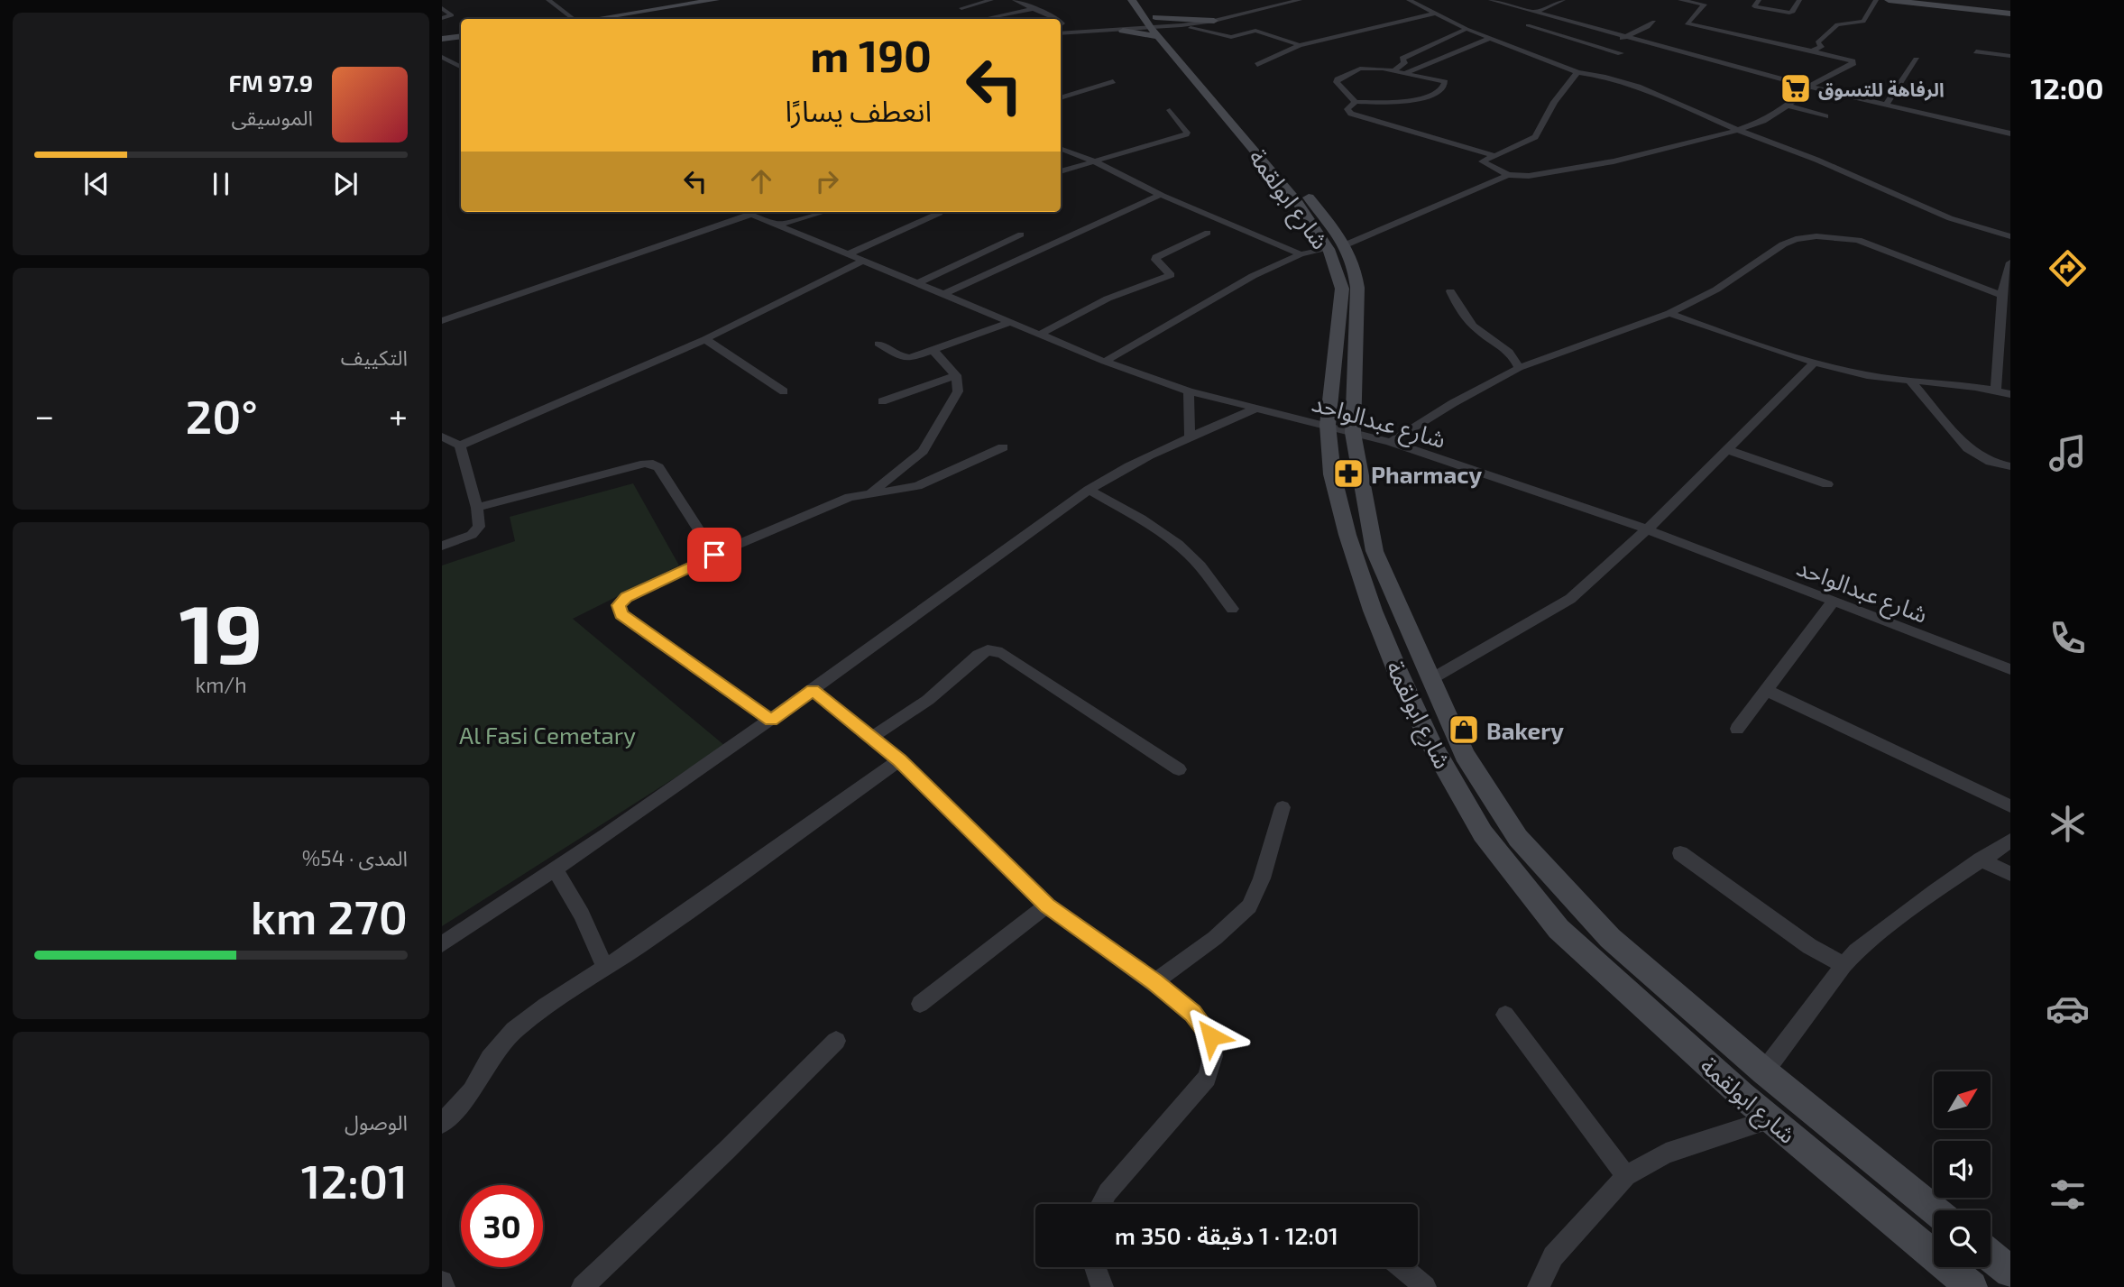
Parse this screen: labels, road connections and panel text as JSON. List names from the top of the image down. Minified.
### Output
{"streets":{"street":["شارع ابولقمة","شارع عبدالواحد"]},"crossings":[["شارع ابولقمة","شارع عبدالواحد"]],"parks":["Al Fasi Cemetary"],"places":{"supermarket":["الرفاهة للتسوق"],"pharmacy":["Pharmacy"],"shop":["Bakery"]},"north":"top right","page":{"tabs":"12:00","turn":["190 m","انعطف يسارًا"],"song":["97.9 FM","الموسيقى"],"tile":["التكييف",["19","km/h"],["المدى · 54%","270 km"],["الوصول","12:01"]],"heat":["−","20°","+"],"limit":"30","trip":"12:01 · 1 دقيقة · 350 m"}}
